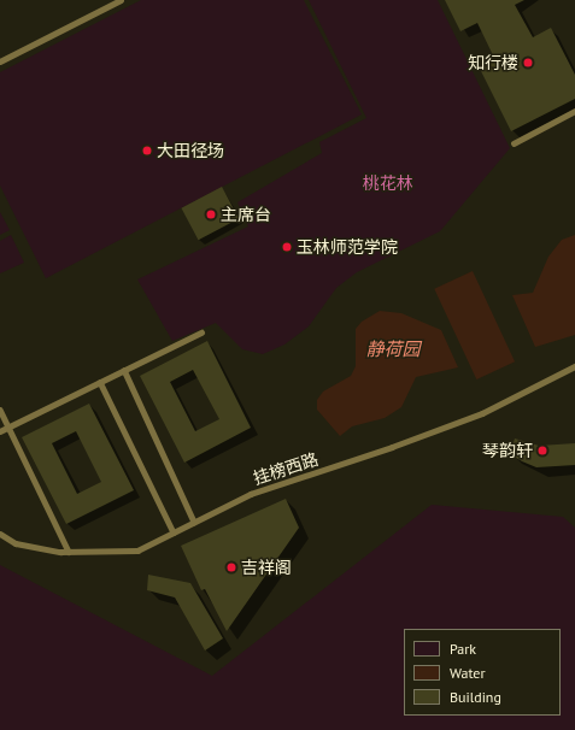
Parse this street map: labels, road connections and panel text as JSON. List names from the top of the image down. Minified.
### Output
{"streets":{"lane":["挂榜西路"]},"water":["静荷园"],"parks":["桃花林"],"places":["知行楼","大田径场","主席台","玉林师范学院","琴韵轩","吉祥阁"],"legend":["Park","Water","Building"]}
